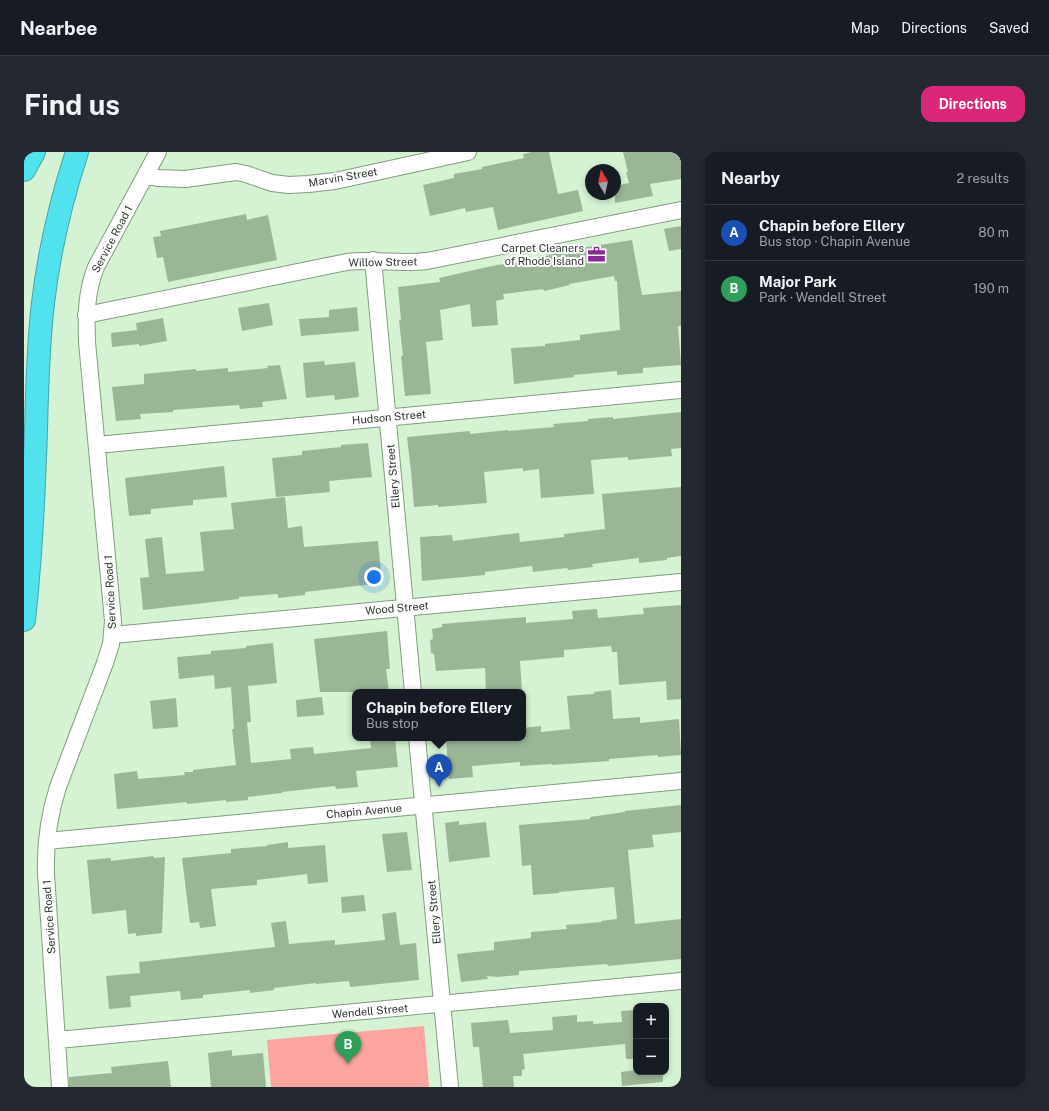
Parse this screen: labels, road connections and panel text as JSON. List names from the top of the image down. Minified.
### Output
{"streets":{"street":["Marvin Street","Service Road 1","Willow Street","Hudson Street","Ellery Street","Wood Street","Chapin Avenue","Wendell Street"]},"crossings":[["Marvin Street","Service Road 1"],["Service Road 1","Willow Street"],["Service Road 1","Hudson Street"],["Service Road 1","Wood Street"],["Service Road 1","Chapin Avenue"],["Service Road 1","Wendell Street"],["Willow Street","Ellery Street"],["Hudson Street","Ellery Street"],["Ellery Street","Wood Street"],["Ellery Street","Chapin Avenue"],["Ellery Street","Wendell Street"]],"places":{"office":["Carpet Cleaners of Rhode Island"]},"north":"top","page":{"header":"Nearbee","nav":["Map","Directions","Saved"],"buttons":"Directions","title":"Find us","heading":["Nearby","2 results"],"list":[{"mark":"A","name":"Chapin before Ellery","note":"Bus stop · Chapin Avenue","value":"80 m"},{"mark":"B","name":"Major Park","note":"Park · Wendell Street","value":"190 m"}],"popup":["Chapin before Ellery","Bus stop"],"pins":["A","B"],"map_buttons":["+","−"]}}
